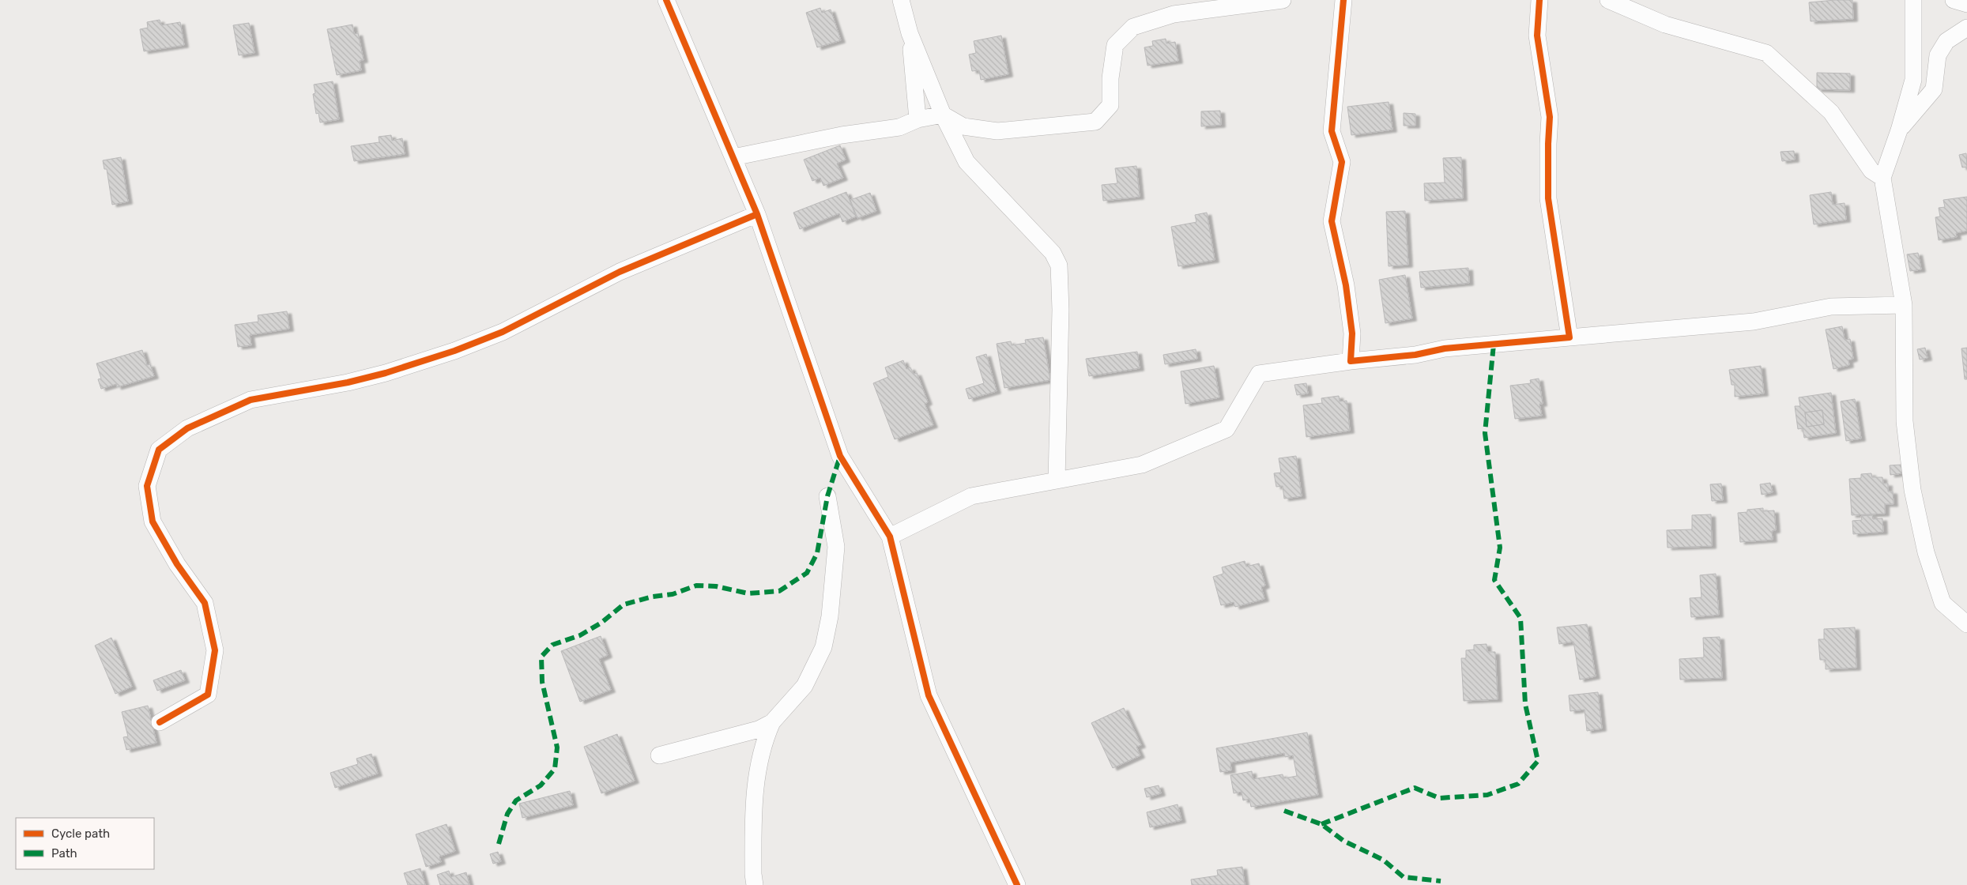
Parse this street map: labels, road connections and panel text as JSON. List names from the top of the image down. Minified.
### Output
{"legend":["Cycle path","Path"]}
